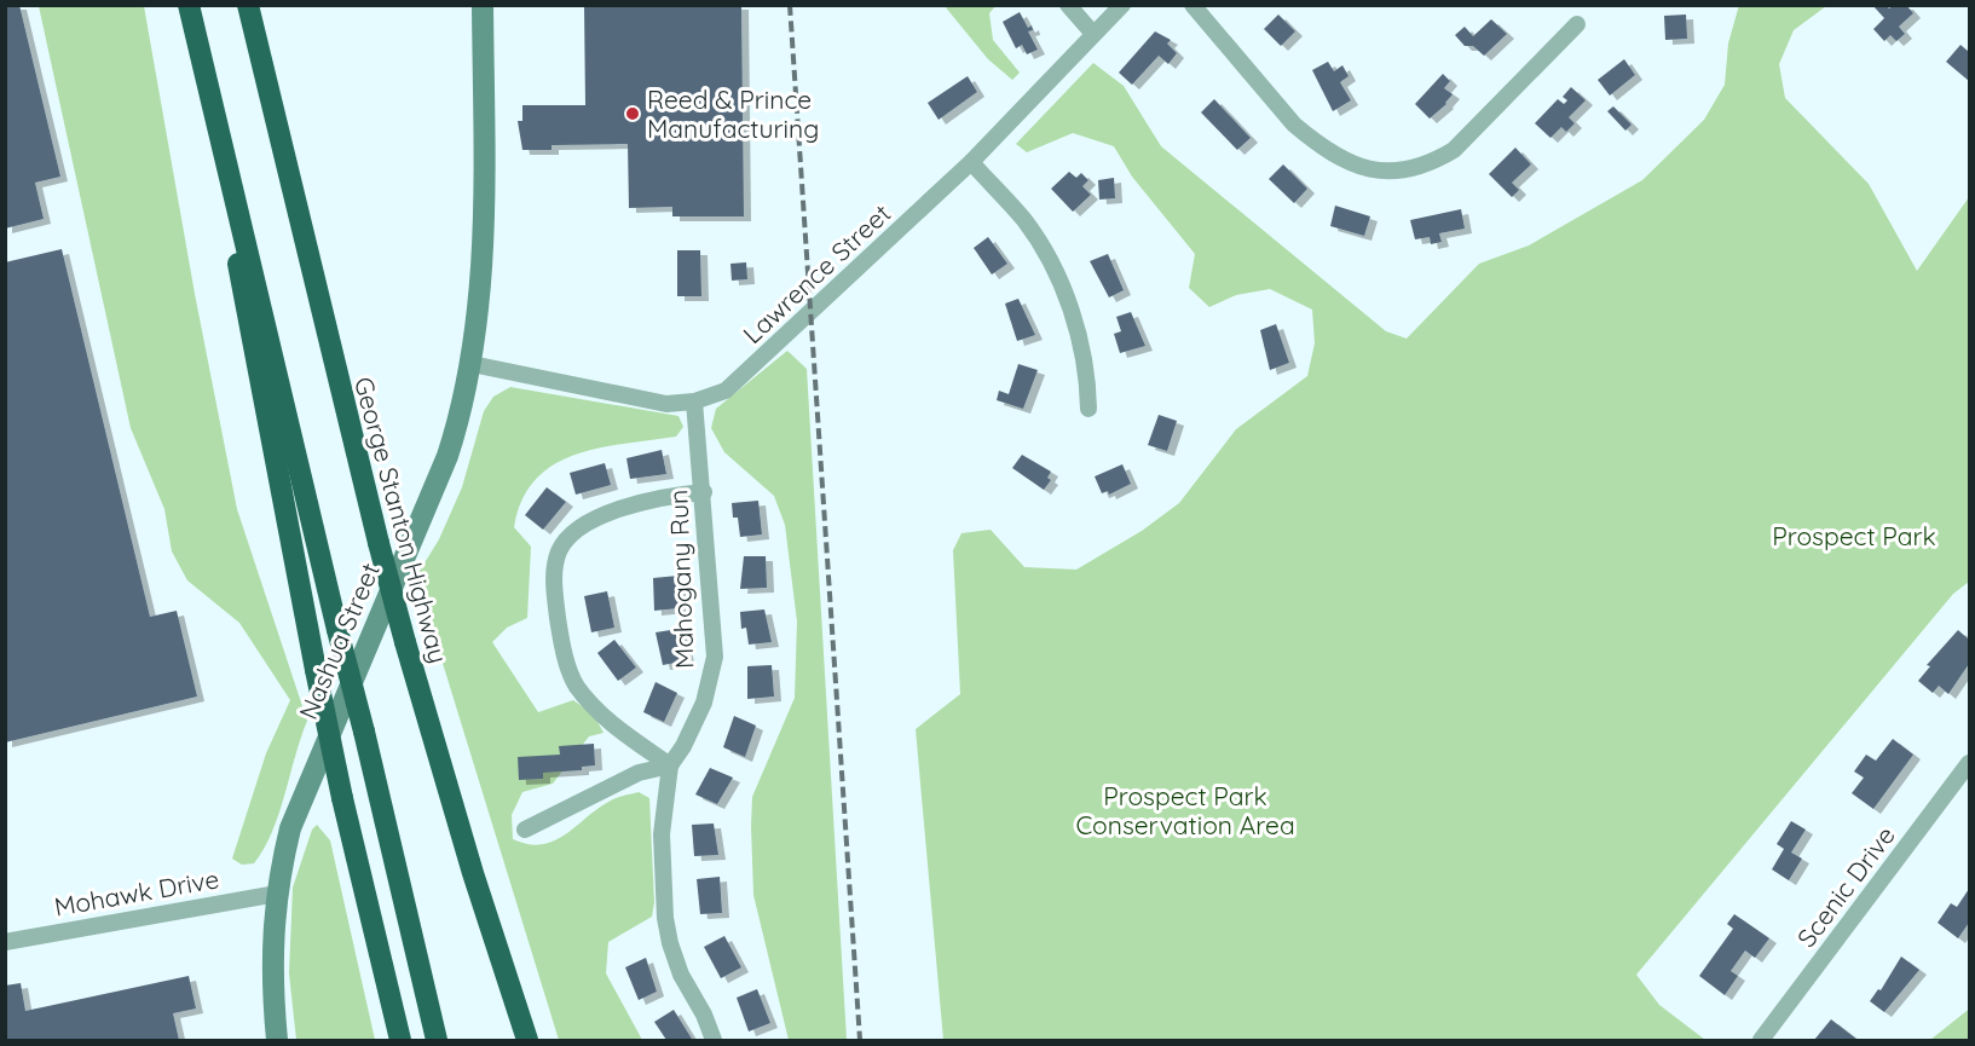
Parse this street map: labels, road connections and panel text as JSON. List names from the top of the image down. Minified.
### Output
{"streets":{"highway":["George Stanton Highway"],"main road":["Nashua Street"],"street":["Lawrence Street","Mahogany Run","Scenic Drive","Mohawk Drive"]},"crossings":[["Lawrence Street","Mahogany Run"],["Lawrence Street","Nashua Street"],["Nashua Street","Mohawk Drive"]],"parks":["Prospect Park","Prospect Park Conservation Area"],"places":["Reed & Prince Manufacturing"]}
